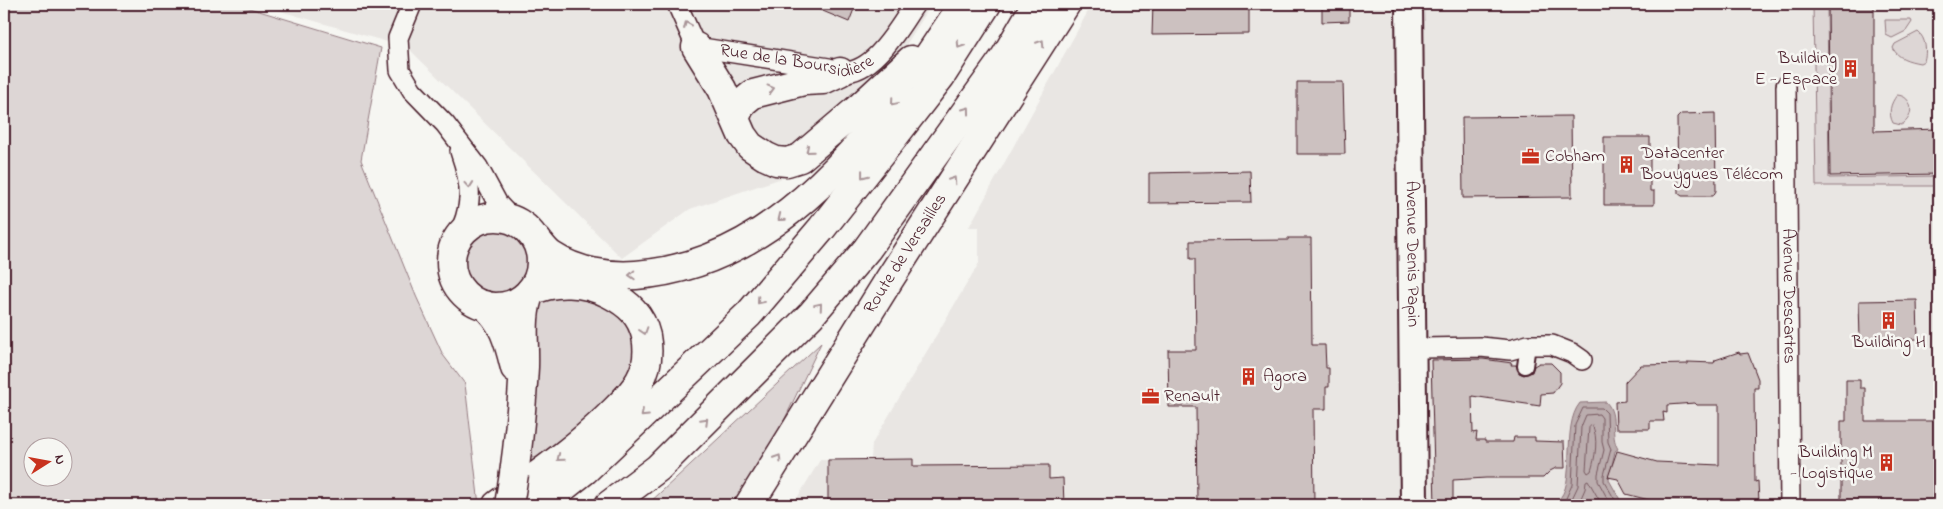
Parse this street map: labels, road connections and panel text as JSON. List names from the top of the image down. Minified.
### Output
{"streets":{"main road":["Route de Versailles","Avenue Denis Papin"],"street":["Rue de la Boursidière","Avenue Descartes"]},"places":{"building":["Building E - Espace","Datacenter Bouygues Télécom","Building H","Agora","Building M - Logistique"],"office":["Cobham","Renault"]},"north":"right"}
